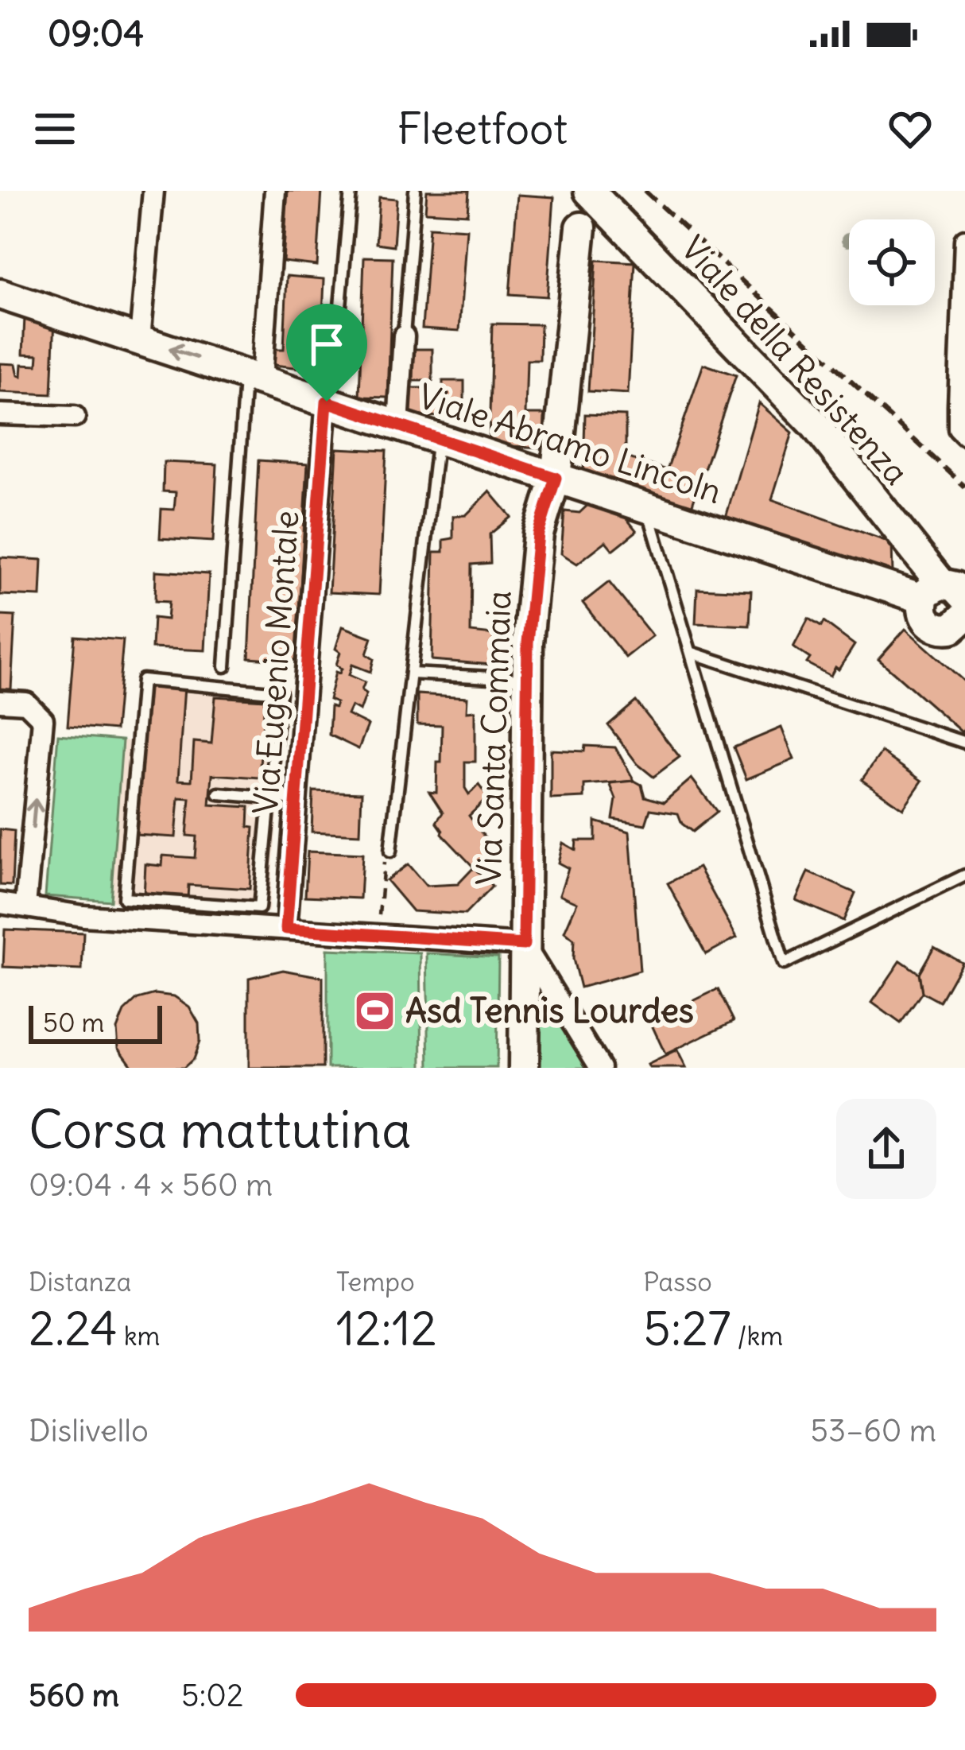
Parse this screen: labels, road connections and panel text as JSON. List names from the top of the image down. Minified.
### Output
{"streets":{"street":["Viale della Resistenza","Viale Abramo Lincoln","Via Eugenio Montale","Via Santa Commaia"]},"crossings":[["Viale della Resistenza","Viale Abramo Lincoln"],["Viale Abramo Lincoln","Via Eugenio Montale"],["Viale Abramo Lincoln","Via Santa Commaia"]],"places":{"sports":["Asd Tennis Lourdes"]},"scale_bar":"50 m","page":{"status":"09:04","header":"Fleetfoot","scale":"50 m","heading":["Corsa mattutina","09:04 · 4 × 560 m"],"stats":[["Distanza","2.24 km"],["Tempo","12:12"],["Passo","5:27 /km"]],"chart":["Dislivello","53–60 m"],"list":[{"name":"560 m","note":"5:02"}]}}
